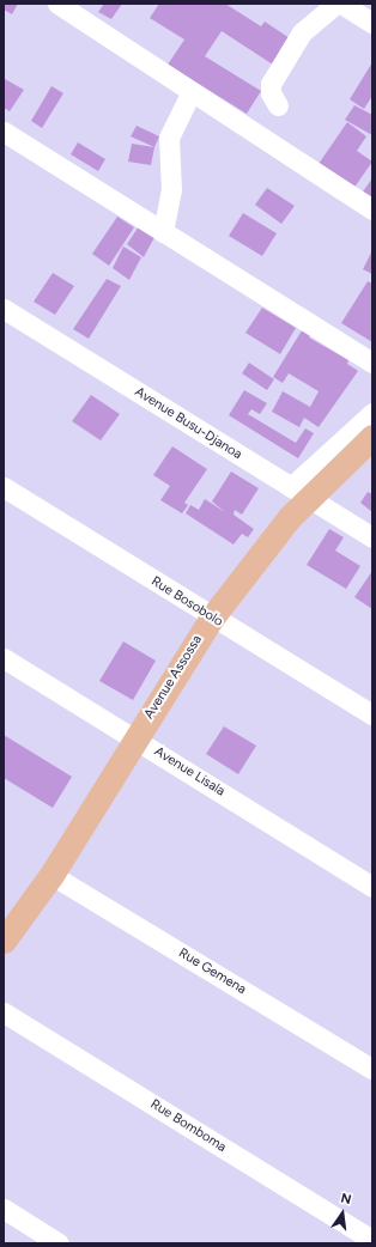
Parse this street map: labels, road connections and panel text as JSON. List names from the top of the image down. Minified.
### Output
{"streets":{"main road":["Avenue Assossa"],"street":["Avenue Busu-Djanoa","Rue Bosobolo","Avenue Lisala","Rue Gemena","Rue Bomboma"]},"crossings":[["Avenue Busu-Djanoa","Avenue Assossa"],["Rue Bosobolo","Avenue Assossa"],["Avenue Assossa","Avenue Lisala"],["Avenue Assossa","Rue Gemena"]],"north":"top"}
